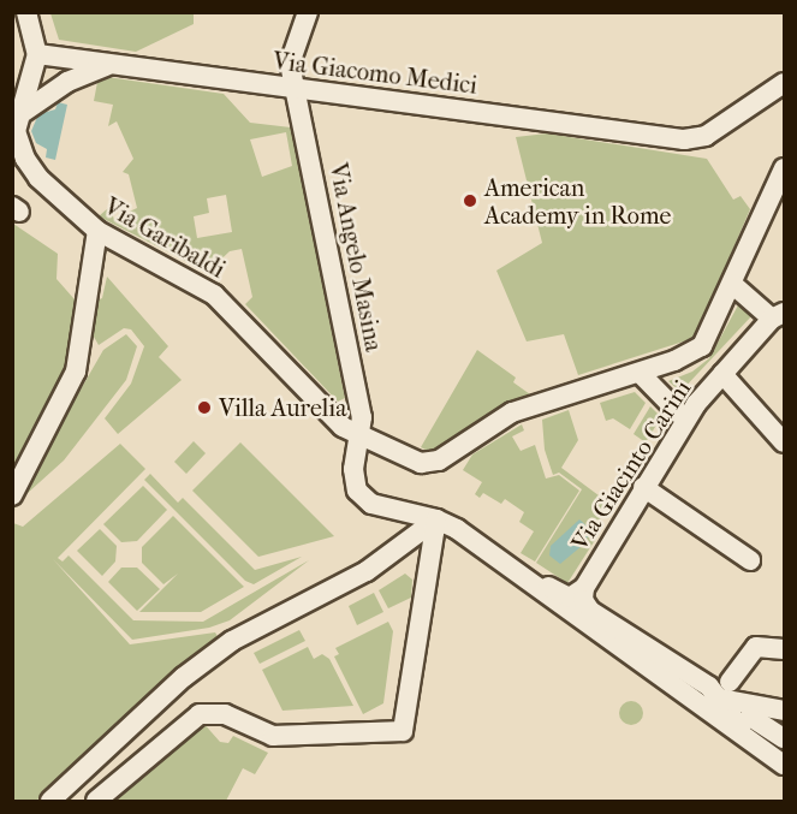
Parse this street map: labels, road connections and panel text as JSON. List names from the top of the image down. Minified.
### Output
{"streets":{"street":["Via Giacomo Medici","Via Garibaldi","Via Angelo Masina","Via Giacinto Carini"]},"crossings":[["Via Giacomo Medici","Via Garibaldi"],["Via Giacomo Medici","Via Angelo Masina"],["Via Garibaldi","Via Angelo Masina"]],"places":["American Academy in Rome","Villa Aurelia"]}
